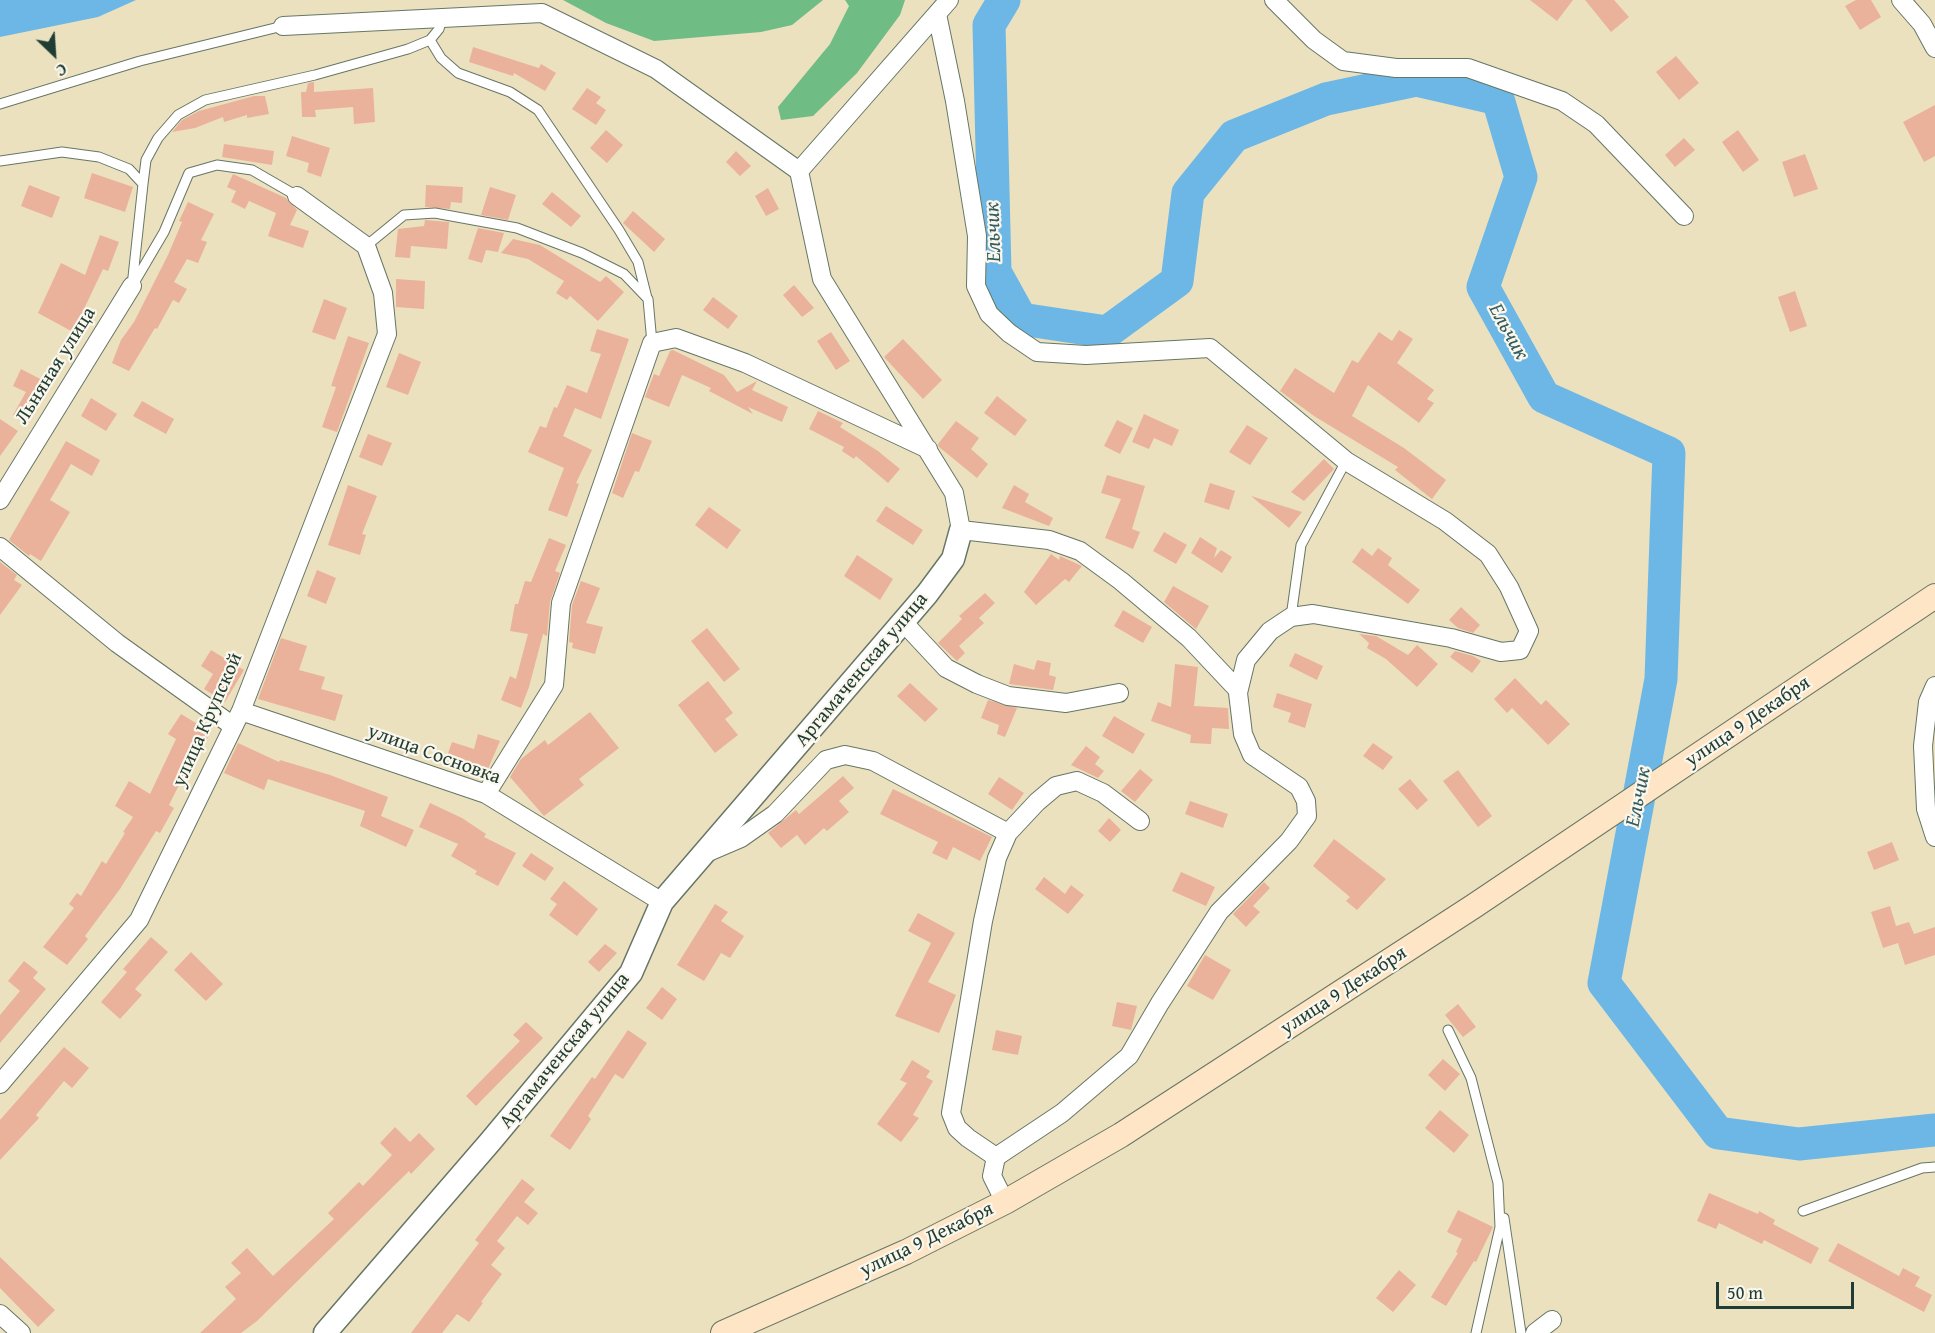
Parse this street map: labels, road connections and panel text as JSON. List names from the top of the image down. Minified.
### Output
{"streets":{"main road":["улица 9 Декабря"],"street":["Льняная улица","Аргамаченская улица","улица Крупской","улица Сосновка"]},"crossings":[["Аргамаченская улица","улица Сосновка"],["улица Крупской","улица Сосновка"]],"water":["Ельчик"],"scale_bar":"50 m","north":"bottom right"}
